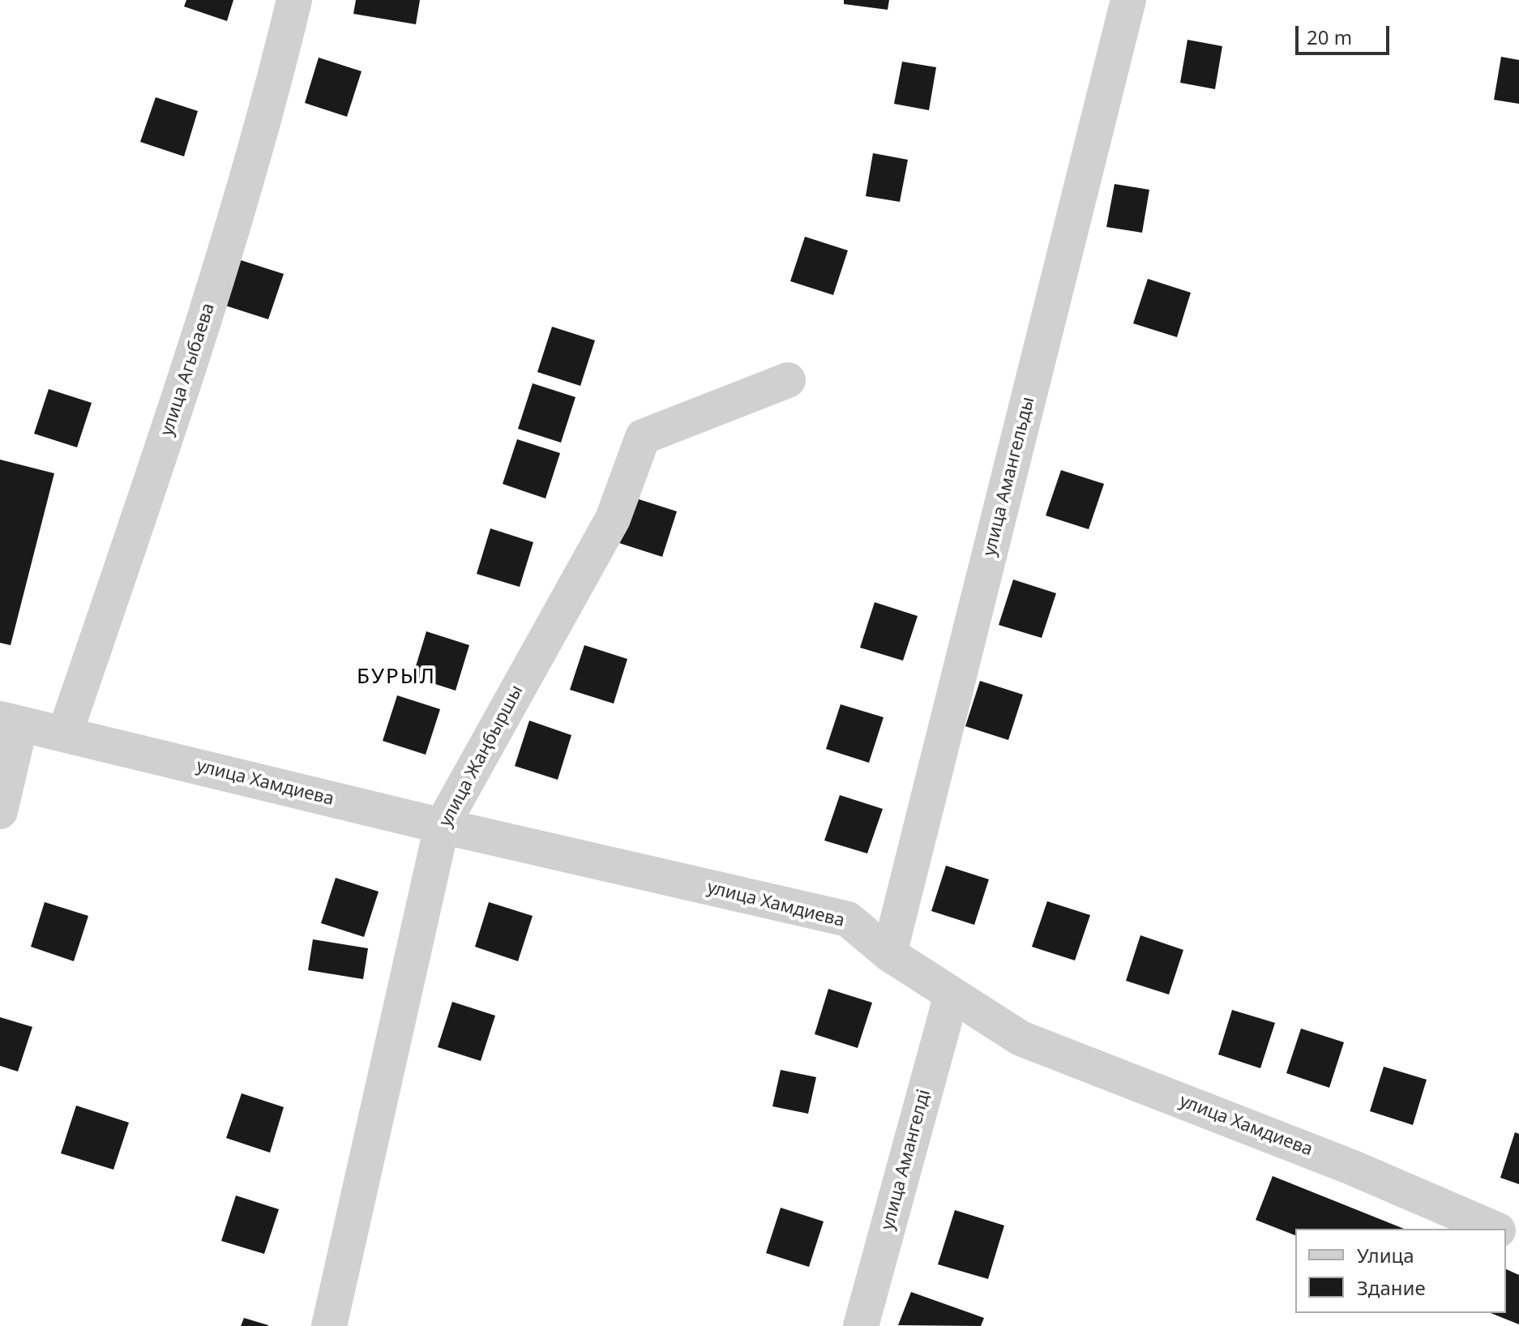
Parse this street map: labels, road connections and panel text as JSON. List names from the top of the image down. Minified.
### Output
{"streets":{"street":["улица Агыбаева","улица Амангельды","улица Жаңбыршы","улица Хамдиева","улица Амангелді"]},"crossings":[["улица Агыбаева","улица Хамдиева"],["улица Амангельды","улица Хамдиева"],["улица Жаңбыршы","улица Хамдиева"],["улица Хамдиева","улица Амангелді"]],"districts":["БУРЫЛ"],"legend":["Улица","Здание"],"scale_bar":"20 m"}
